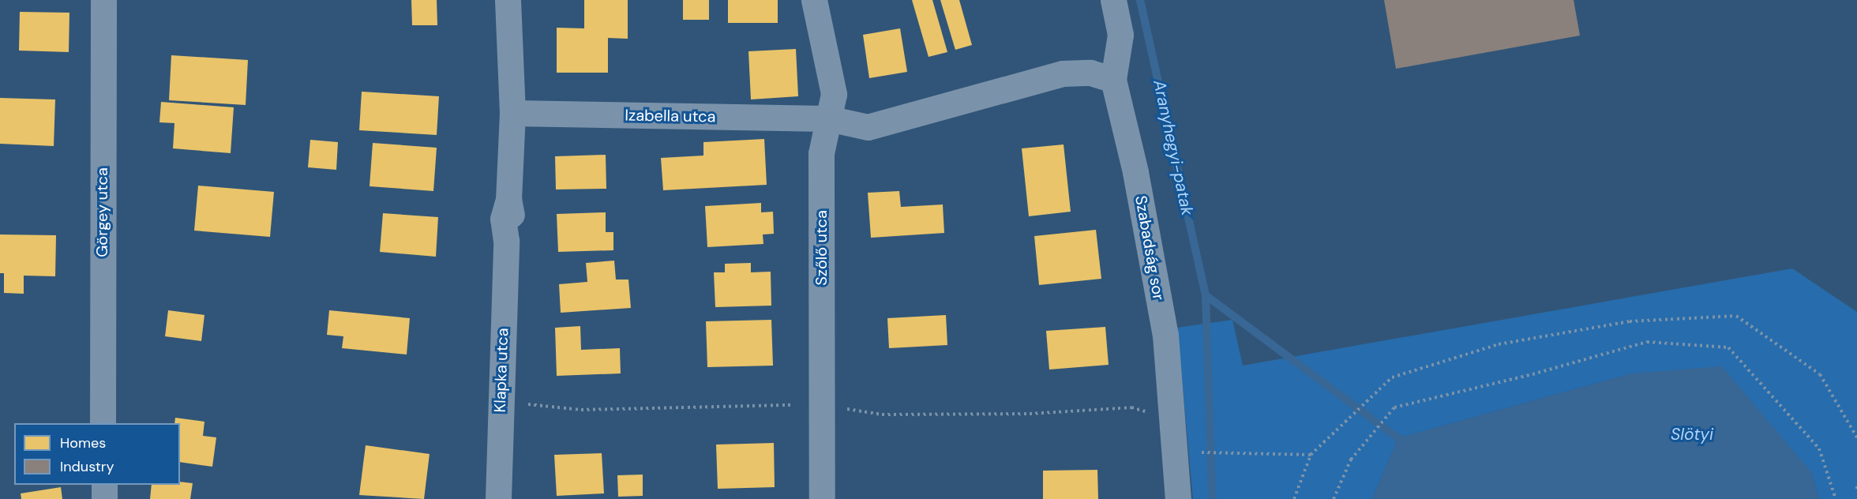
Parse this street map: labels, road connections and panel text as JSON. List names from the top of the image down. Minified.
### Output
{"streets":{"street":["Izabella utca","Görgey utca","Szőlő utca","Szabadság sor","Klapka utca"]},"crossings":[["Izabella utca","Szőlő utca"],["Izabella utca","Szabadság sor"],["Izabella utca","Klapka utca"]],"water":["Aranyhegyi-patak","Slötyi"],"legend":["Homes","Industry"]}
